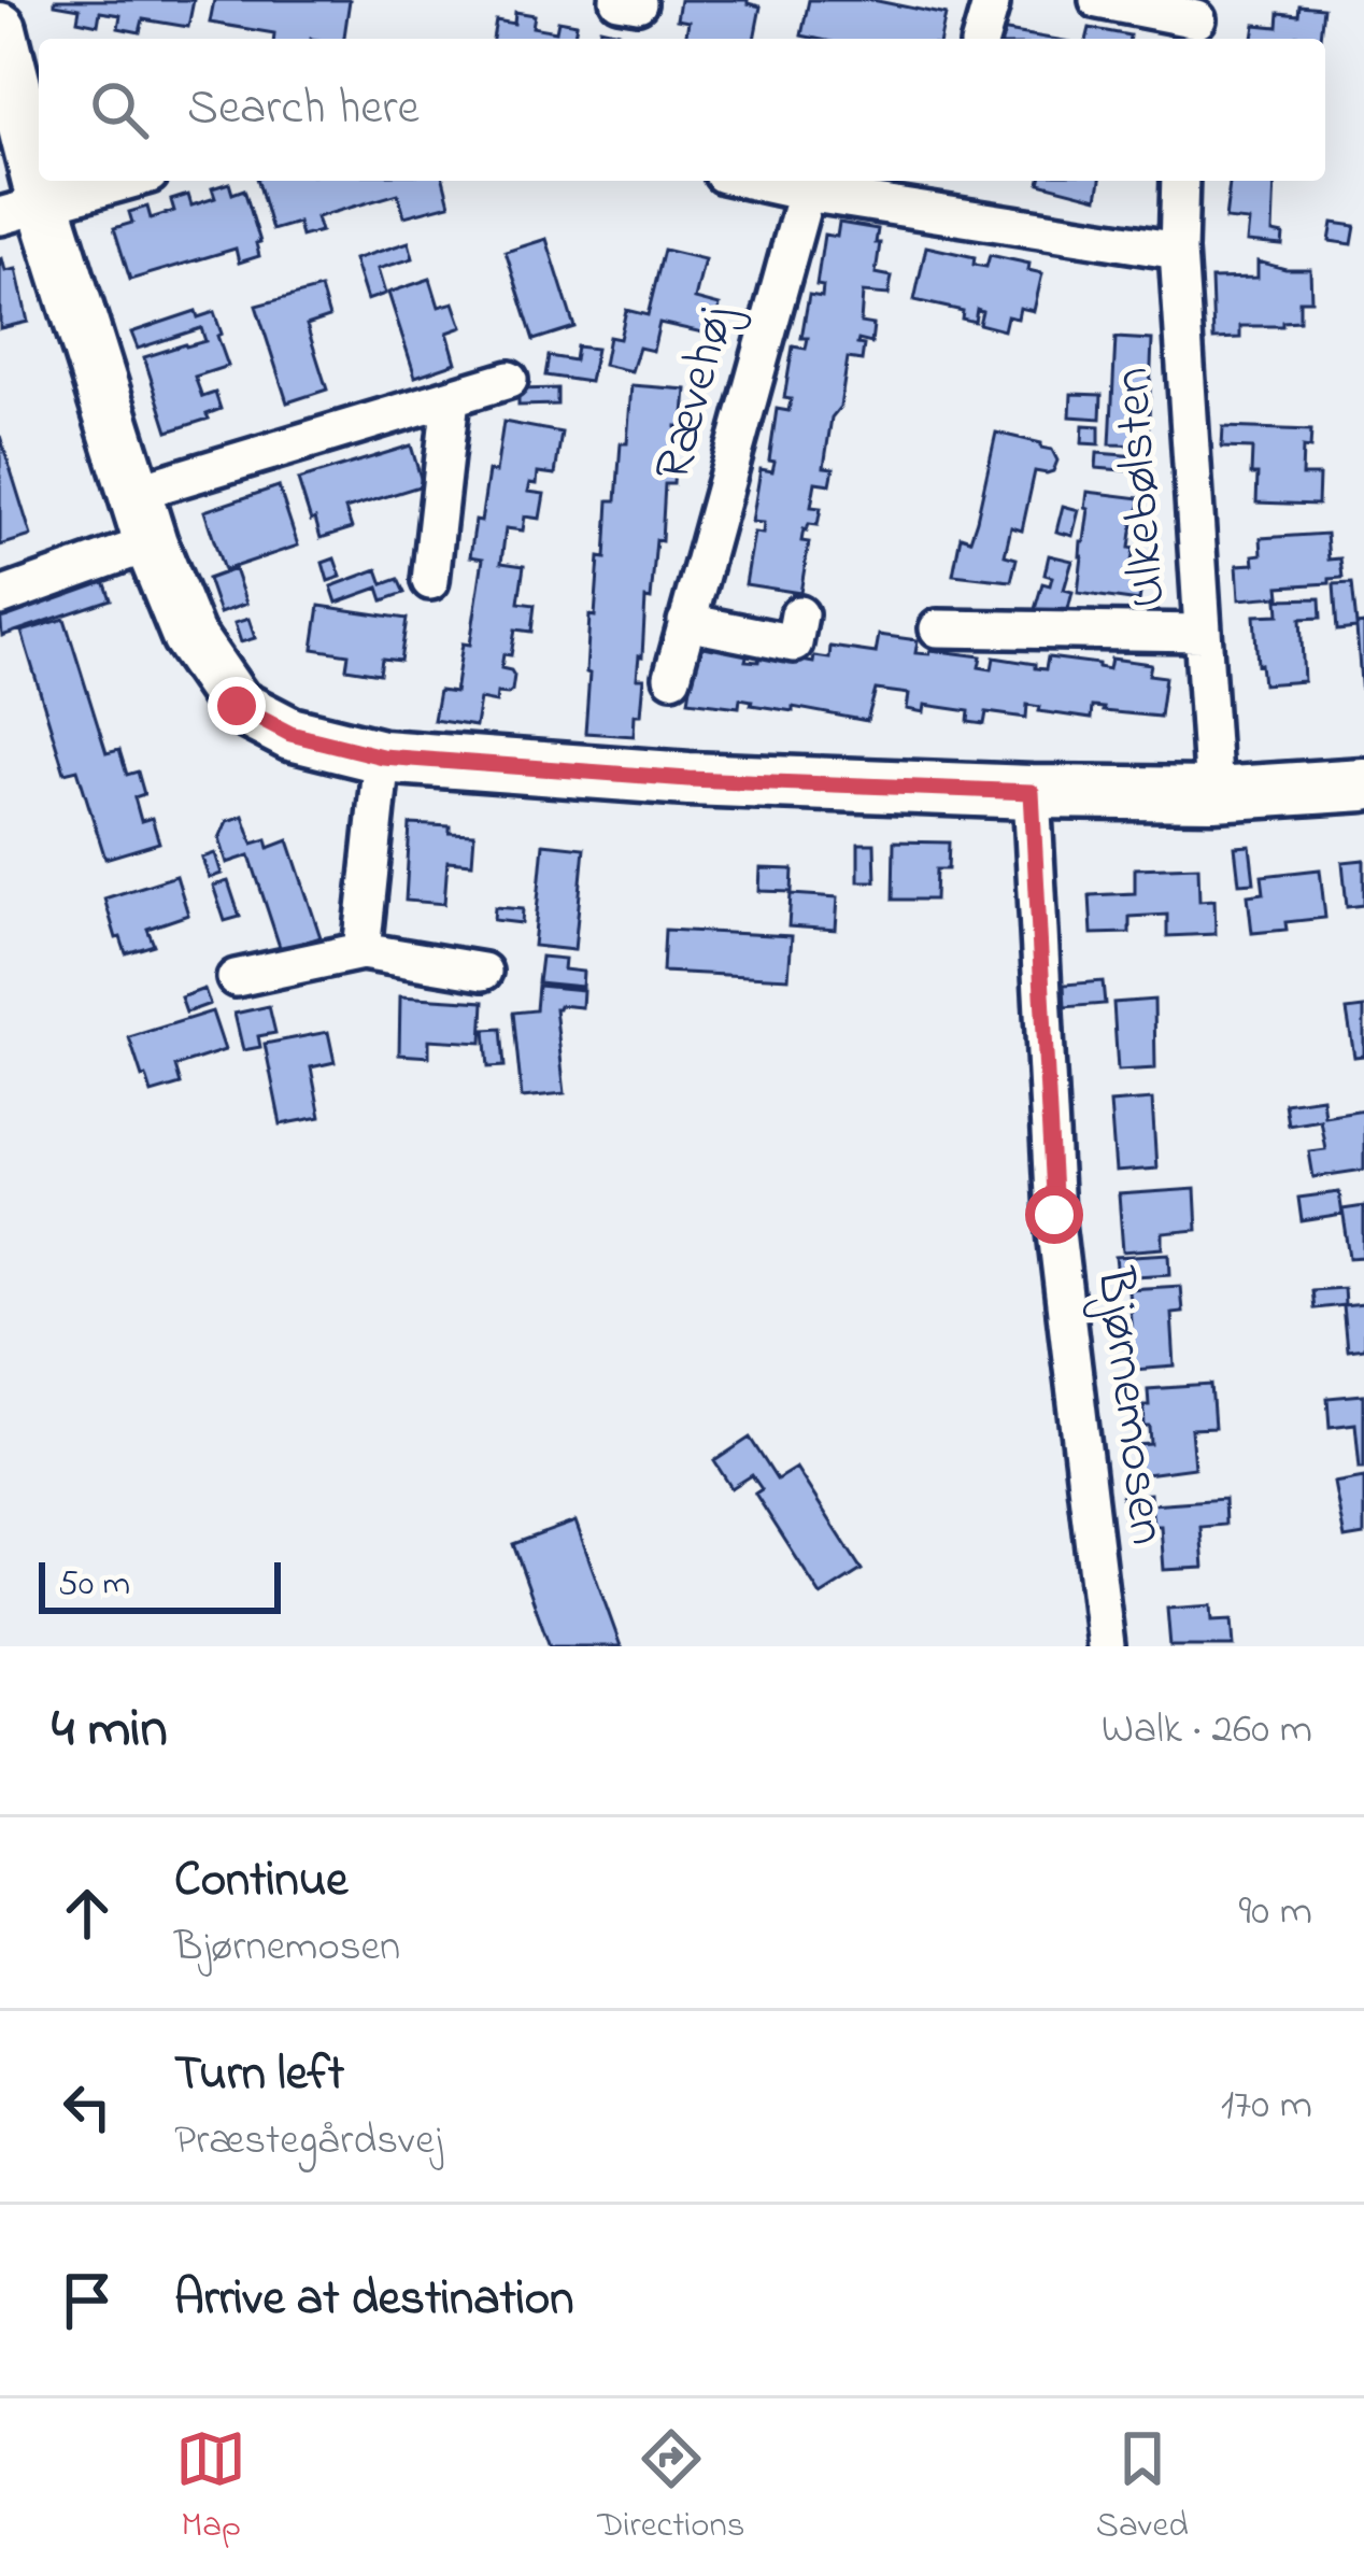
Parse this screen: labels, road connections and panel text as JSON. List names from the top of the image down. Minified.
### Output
{"streets":{"street":["Rævehøj","Ulkebølsten","Bjørnemosen"]},"scale_bar":"50 m","page":{"search":"Search here","scale":"50 m","heading":["4 min","Walk · 260 m"],"list":[["Continue","Bjørnemosen","90 m"],["Turn left","Præstegårdsvej","170 m"],"Arrive at destination"],"nav":["Map","Directions","Saved"]}}
